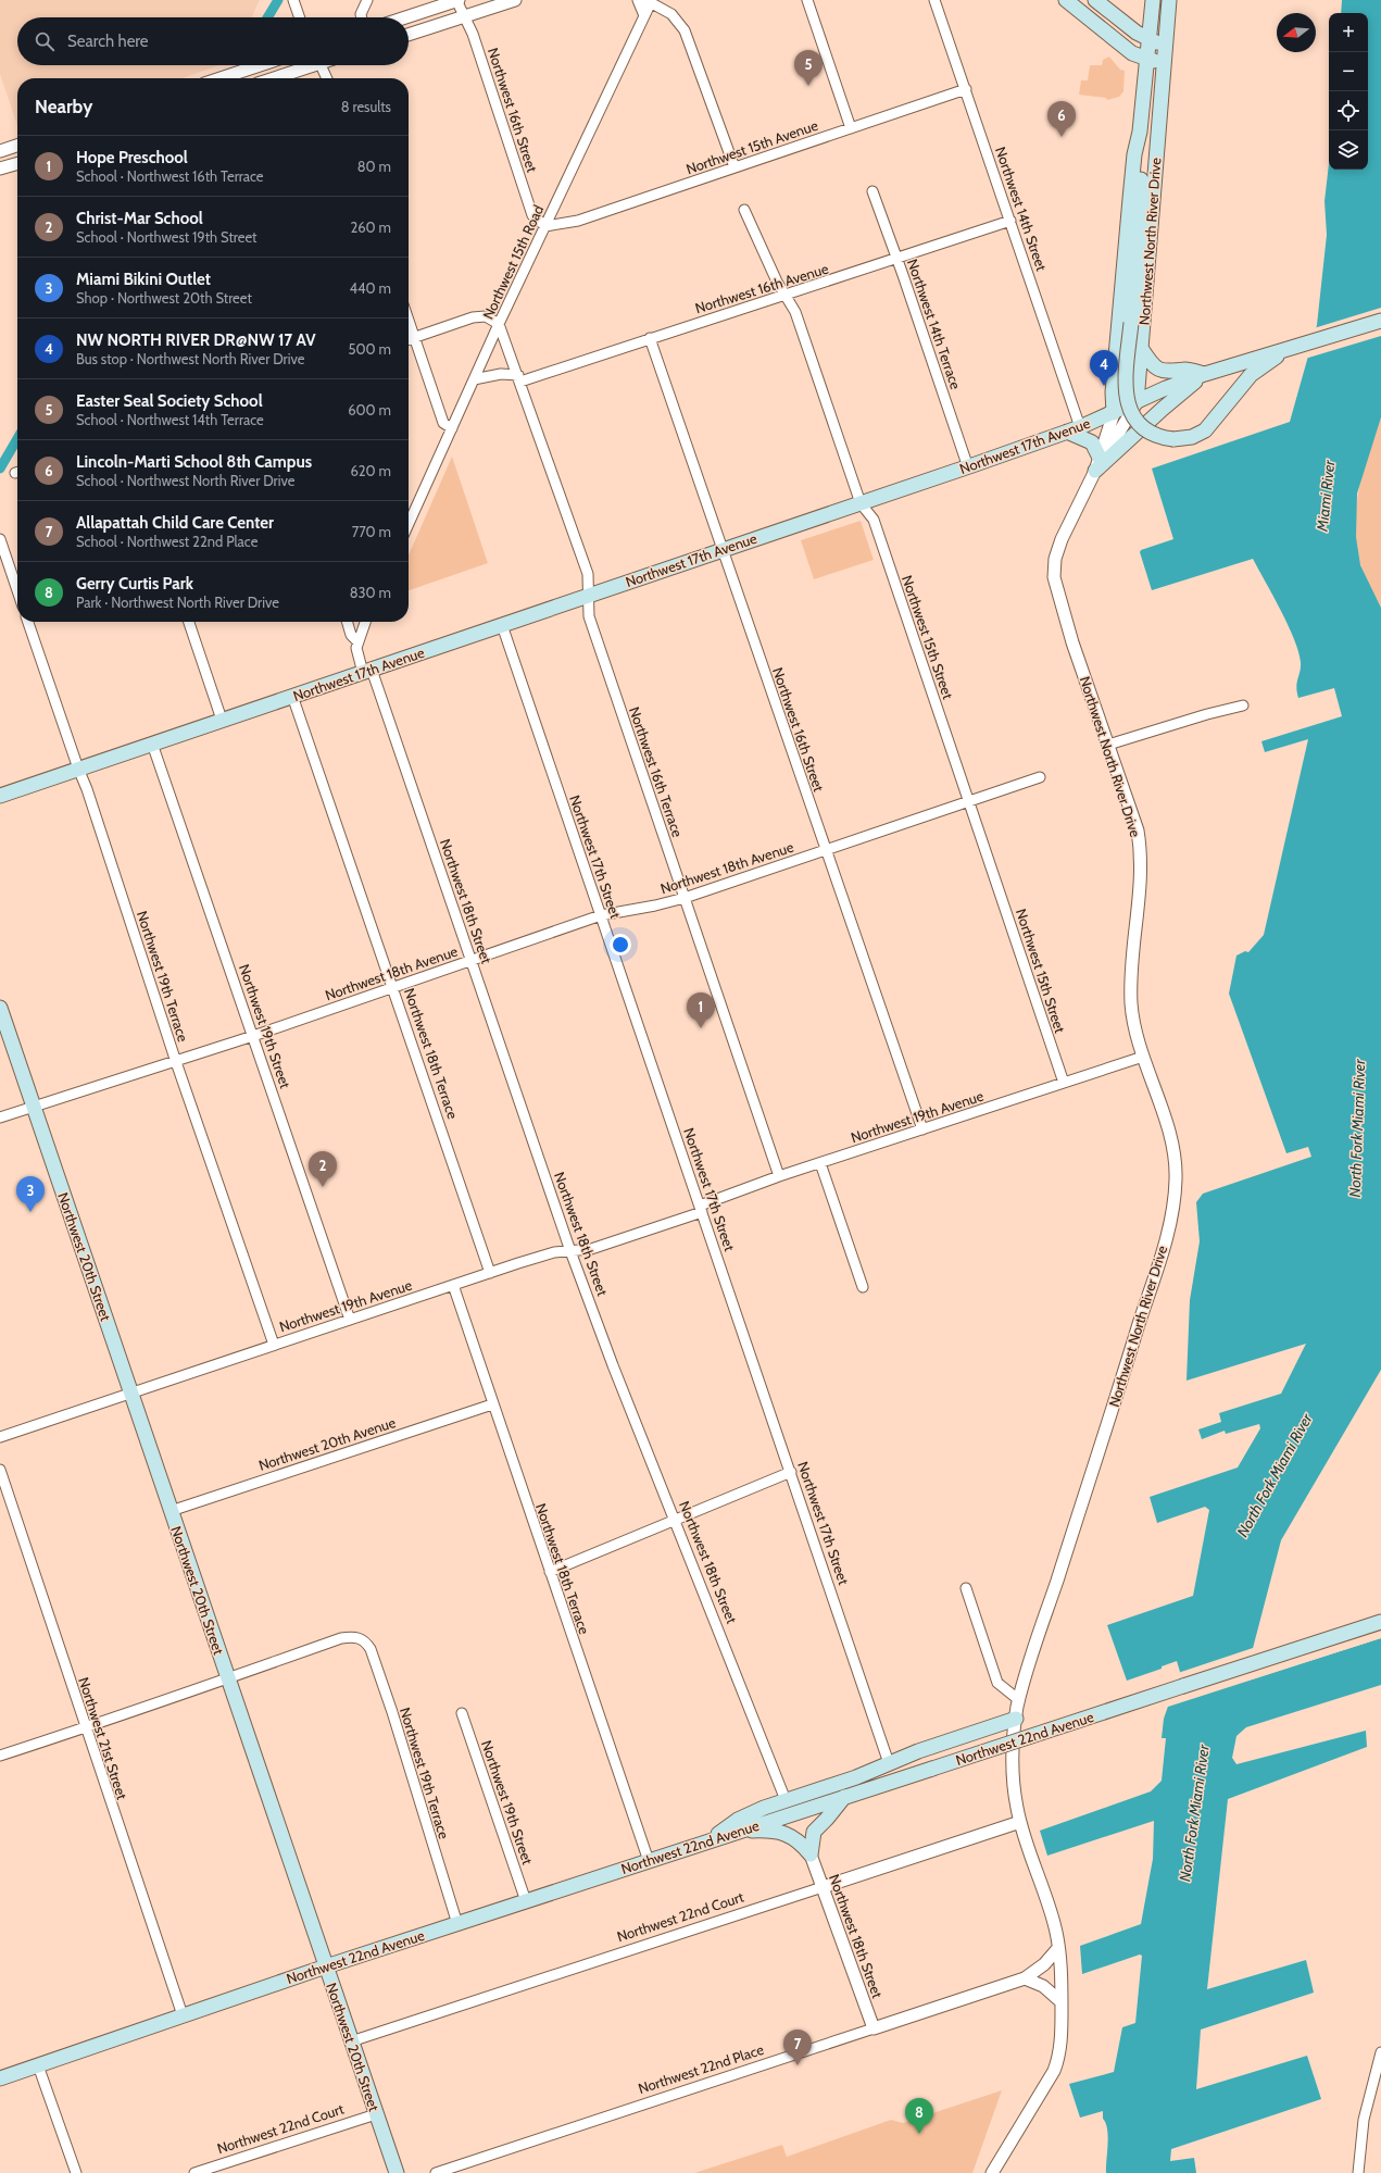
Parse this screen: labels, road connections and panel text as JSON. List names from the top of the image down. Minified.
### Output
{"streets":{"main road":["Northwest North River Drive","Northwest 17th Avenue","Northwest 20th Street","Northwest 22nd Avenue"],"street":["Northwest 16th Street","Northwest 15th Avenue","Northwest 14th Street","Northwest 15th Road","Northwest 16th Avenue","Northwest 14th Terrace","Northwest 15th Street","Northwest 16th Terrace","Northwest 17th Street","Northwest 18th Avenue","Northwest 18th Street","Northwest 19th Terrace","Northwest 19th Street","Northwest 18th Terrace","Northwest 19th Avenue","Northwest 20th Avenue","Northwest 21st Street","Northwest 22nd Court","Northwest 22nd Place"]},"crossings":[["Northwest 16th Street","Northwest 15th Avenue"],["Northwest 16th Street","Northwest 15th Road"],["Northwest 16th Street","Northwest 16th Avenue"],["Northwest 16th Street","Northwest 17th Avenue"],["Northwest 16th Street","Northwest 18th Avenue"],["Northwest 16th Street","Northwest 19th Avenue"],["Northwest 15th Avenue","Northwest 14th Street"],["Northwest 15th Avenue","Northwest 15th Road"],["Northwest 14th Street","Northwest 16th Avenue"],["Northwest 14th Street","Northwest 17th Avenue"],["Northwest North River Drive","Northwest 17th Avenue"],["Northwest North River Drive","Northwest 19th Avenue"],["Northwest North River Drive","Northwest 22nd Court"],["Northwest North River Drive","Northwest 22nd Place"],["Northwest 15th Road","Northwest 16th Terrace"],["Northwest 16th Avenue","Northwest 14th Terrace"],["Northwest 16th Avenue","Northwest 15th Street"],["Northwest 16th Avenue","Northwest 16th Terrace"],["Northwest 14th Terrace","Northwest 17th Avenue"],["Northwest 17th Avenue","Northwest 15th Street"],["Northwest 17th Avenue","Northwest 16th Terrace"],["Northwest 17th Avenue","Northwest 17th Street"],["Northwest 17th Avenue","Northwest 18th Street"],["Northwest 17th Avenue","Northwest 19th Terrace"],["Northwest 17th Avenue","Northwest 19th Street"],["Northwest 17th Avenue","Northwest 18th Terrace"],["Northwest 15th Street","Northwest 18th Avenue"],["Northwest 15th Street","Northwest 19th Avenue"],["Northwest 16th Terrace","Northwest 18th Avenue"],["Northwest 16th Terrace","Northwest 19th Avenue"],["Northwest 17th Street","Northwest 18th Avenue"],["Northwest 17th Street","Northwest 19th Avenue"],["Northwest 18th Avenue","Northwest 18th Street"],["Northwest 18th Avenue","Northwest 19th Terrace"],["Northwest 18th Avenue","Northwest 19th Street"],["Northwest 18th Avenue","Northwest 18th Terrace"],["Northwest 18th Avenue","Northwest 20th Street"],["Northwest 18th Street","Northwest 19th Avenue"],["Northwest 18th Street","Northwest 22nd Court"],["Northwest 18th Street","Northwest 22nd Place"],["Northwest 19th Terrace","Northwest 19th Avenue"],["Northwest 19th Terrace","Northwest 20th Street"],["Northwest 19th Terrace","Northwest 22nd Avenue"],["Northwest 19th Street","Northwest 19th Avenue"],["Northwest 19th Street","Northwest 22nd Avenue"],["Northwest 18th Terrace","Northwest 19th Avenue"],["Northwest 18th Terrace","Northwest 20th Avenue"],["Northwest 18th Terrace","Northwest 22nd Avenue"],["Northwest 19th Avenue","Northwest 20th Street"],["Northwest 20th Street","Northwest 20th Avenue"],["Northwest 20th Street","Northwest 22nd Avenue"],["Northwest 20th Street","Northwest 22nd Court"],["Northwest 21st Street","Northwest 22nd Avenue"]],"water":["Miami River","North Fork Miami River"],"north":"left","page":{"map_buttons":["+","−"],"search":"Search here","pins":["5","6","4","1","2","3","7","8"],"heading":["Nearby","8 results"],"list":[{"mark":"1","name":"Hope Preschool","note":"School · Northwest 16th Terrace","value":"80 m"},{"mark":"2","name":"Christ-Mar School","note":"School · Northwest 19th Street","value":"260 m"},{"mark":"3","name":"Miami Bikini Outlet","note":"Shop · Northwest 20th Street","value":"440 m"},{"mark":"4","name":"NW NORTH RIVER DR@NW 17 AV","note":"Bus stop · Northwest North River Drive","value":"500 m"},{"mark":"5","name":"Easter Seal Society School","note":"School · Northwest 14th Terrace","value":"600 m"},{"mark":"6","name":"Lincoln-Marti School 8th Campus","note":"School · Northwest North River Drive","value":"620 m"},{"mark":"7","name":"Allapattah Child Care Center","note":"School · Northwest 22nd Place","value":"770 m"},{"mark":"8","name":"Gerry Curtis Park","note":"Park · Northwest North River Drive","value":"830 m"}]}}
